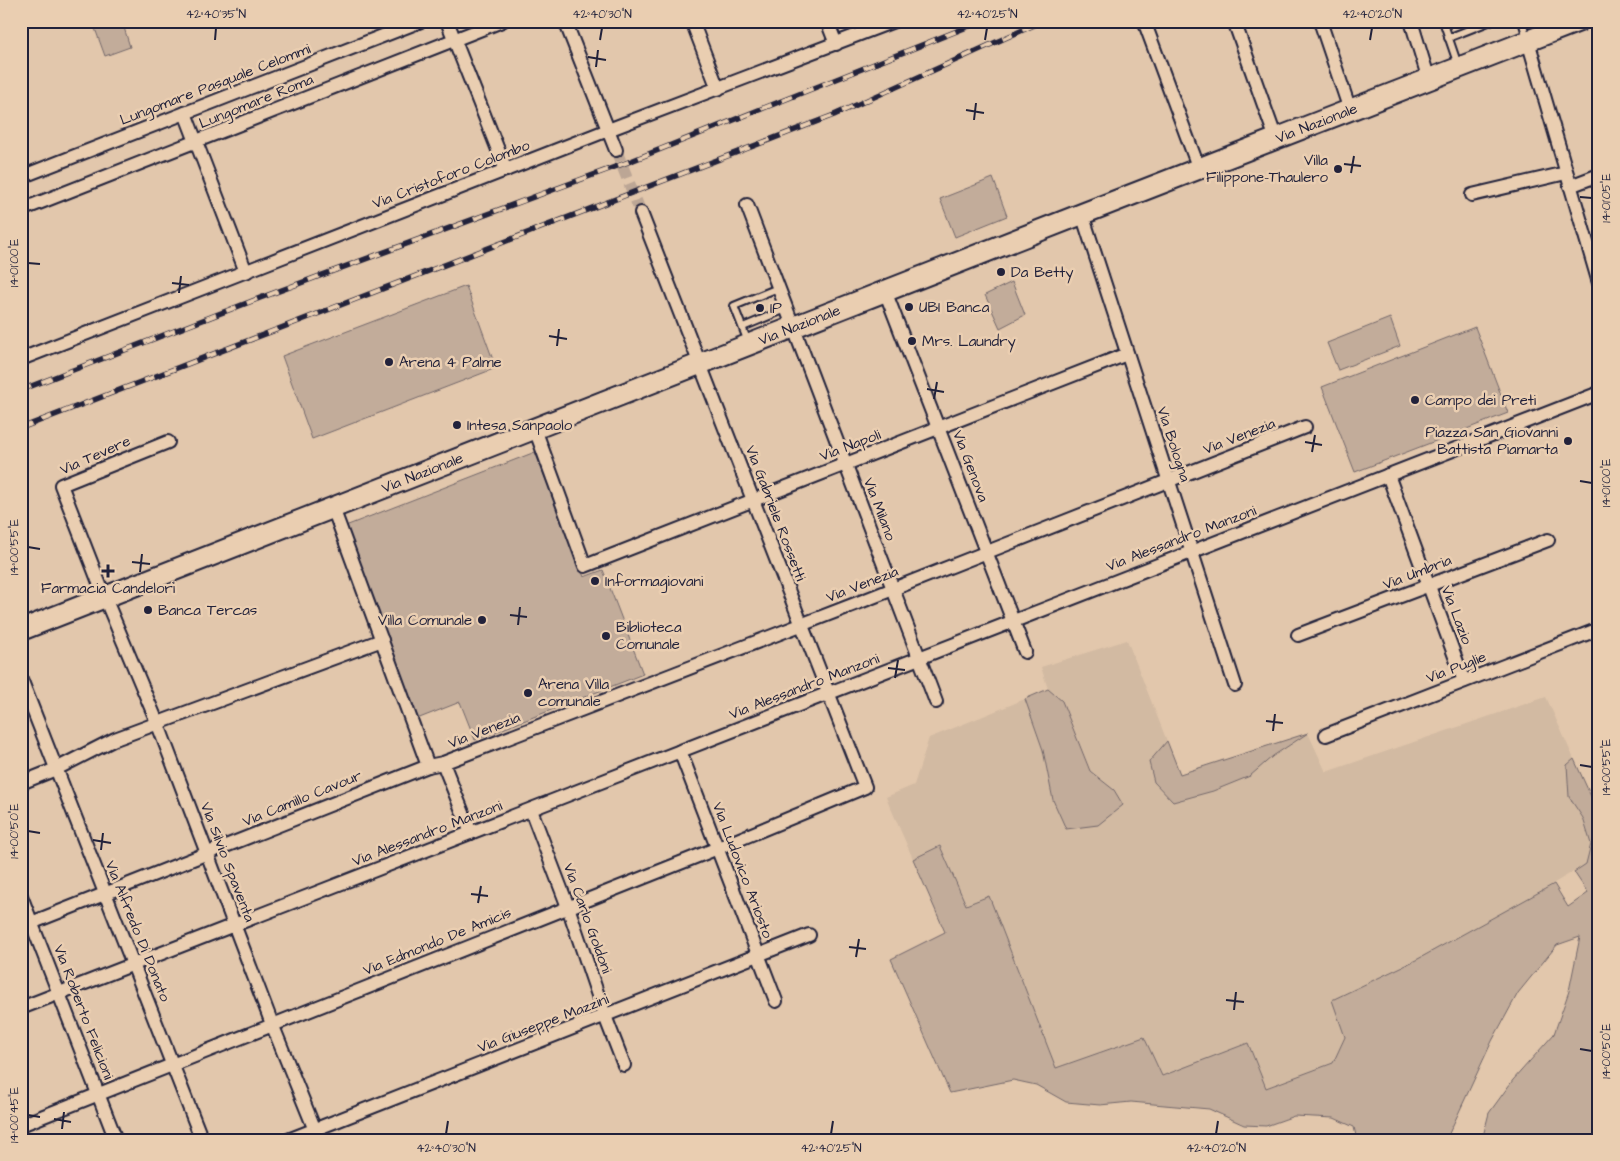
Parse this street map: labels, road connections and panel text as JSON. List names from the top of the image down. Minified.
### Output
{"streets":{"main road":["Via Nazionale"],"street":["Lungomare Pasquale Celommi","Lungomare Roma","Via Cristoforo Colombo","Via Venezia","Via Bologna","Via Napoli","Via Tevere","Via Genova","Via Milano","Via Gabriele Rossetti","Via Alessandro Manzoni","Via Umbria","Via Lazio","Via Puglie","Via Camillo Cavour","Via Silvio Spaventa","Via Ludovico Ariosto","Via Carlo Goldoni","Via Alfredo Di Donato","Via Edmondo De Amicis","Via Roberto Felicioni","Via Giuseppe Mazzini"]},"crossings":[["Via Nazionale","Via Bologna"],["Via Nazionale","Via Napoli"],["Via Nazionale","Via Tevere"],["Via Nazionale","Via Genova"],["Via Nazionale","Via Milano"],["Via Nazionale","Via Gabriele Rossetti"],["Via Nazionale","Via Silvio Spaventa"],["Via Venezia","Via Bologna"],["Via Venezia","Via Genova"],["Via Venezia","Via Milano"],["Via Venezia","Via Gabriele Rossetti"],["Via Venezia","Via Camillo Cavour"],["Via Bologna","Via Napoli"],["Via Bologna","Via Alessandro Manzoni"],["Via Napoli","Via Genova"],["Via Napoli","Via Milano"],["Via Napoli","Via Gabriele Rossetti"],["Via Tevere","Via Silvio Spaventa"],["Via Genova","Via Alessandro Manzoni"],["Via Milano","Via Alessandro Manzoni"],["Via Gabriele Rossetti","Via Alessandro Manzoni"],["Via Gabriele Rossetti","Via Edmondo De Amicis"],["Via Alessandro Manzoni","Via Lazio"],["Via Alessandro Manzoni","Via Silvio Spaventa"],["Via Alessandro Manzoni","Via Ludovico Ariosto"],["Via Alessandro Manzoni","Via Carlo Goldoni"],["Via Alessandro Manzoni","Via Alfredo Di Donato"],["Via Alessandro Manzoni","Via Roberto Felicioni"],["Via Umbria","Via Lazio"],["Via Lazio","Via Puglie"],["Via Camillo Cavour","Via Silvio Spaventa"],["Via Camillo Cavour","Via Alfredo Di Donato"],["Via Camillo Cavour","Via Roberto Felicioni"],["Via Silvio Spaventa","Via Edmondo De Amicis"],["Via Silvio Spaventa","Via Giuseppe Mazzini"],["Via Ludovico Ariosto","Via Edmondo De Amicis"],["Via Ludovico Ariosto","Via Giuseppe Mazzini"],["Via Carlo Goldoni","Via Edmondo De Amicis"],["Via Carlo Goldoni","Via Giuseppe Mazzini"],["Via Alfredo Di Donato","Via Edmondo De Amicis"],["Via Edmondo De Amicis","Via Roberto Felicioni"]],"places":{"other":["Villa Filippone-Thaulero","Da Betty","UBI Banca","IP","Mrs. Laundry","Arena 4 Palme","Campo dei Preti","Intesa Sanpaolo","Piazza San Giovanni Battista Piamarta","Informagiovani","Banca Tercas","Villa Comunale","Biblioteca Comunale","Arena Villa comunale"],"health":["Farmacia Candelori"]},"coordinates":["42°40'35\"N","42°40'30\"N","42°40'25\"N","42°40'20\"N","14°01'05\"E","14°01'00\"E","14°00'55\"E","14°00'50\"E","14°00'45\"E"]}
